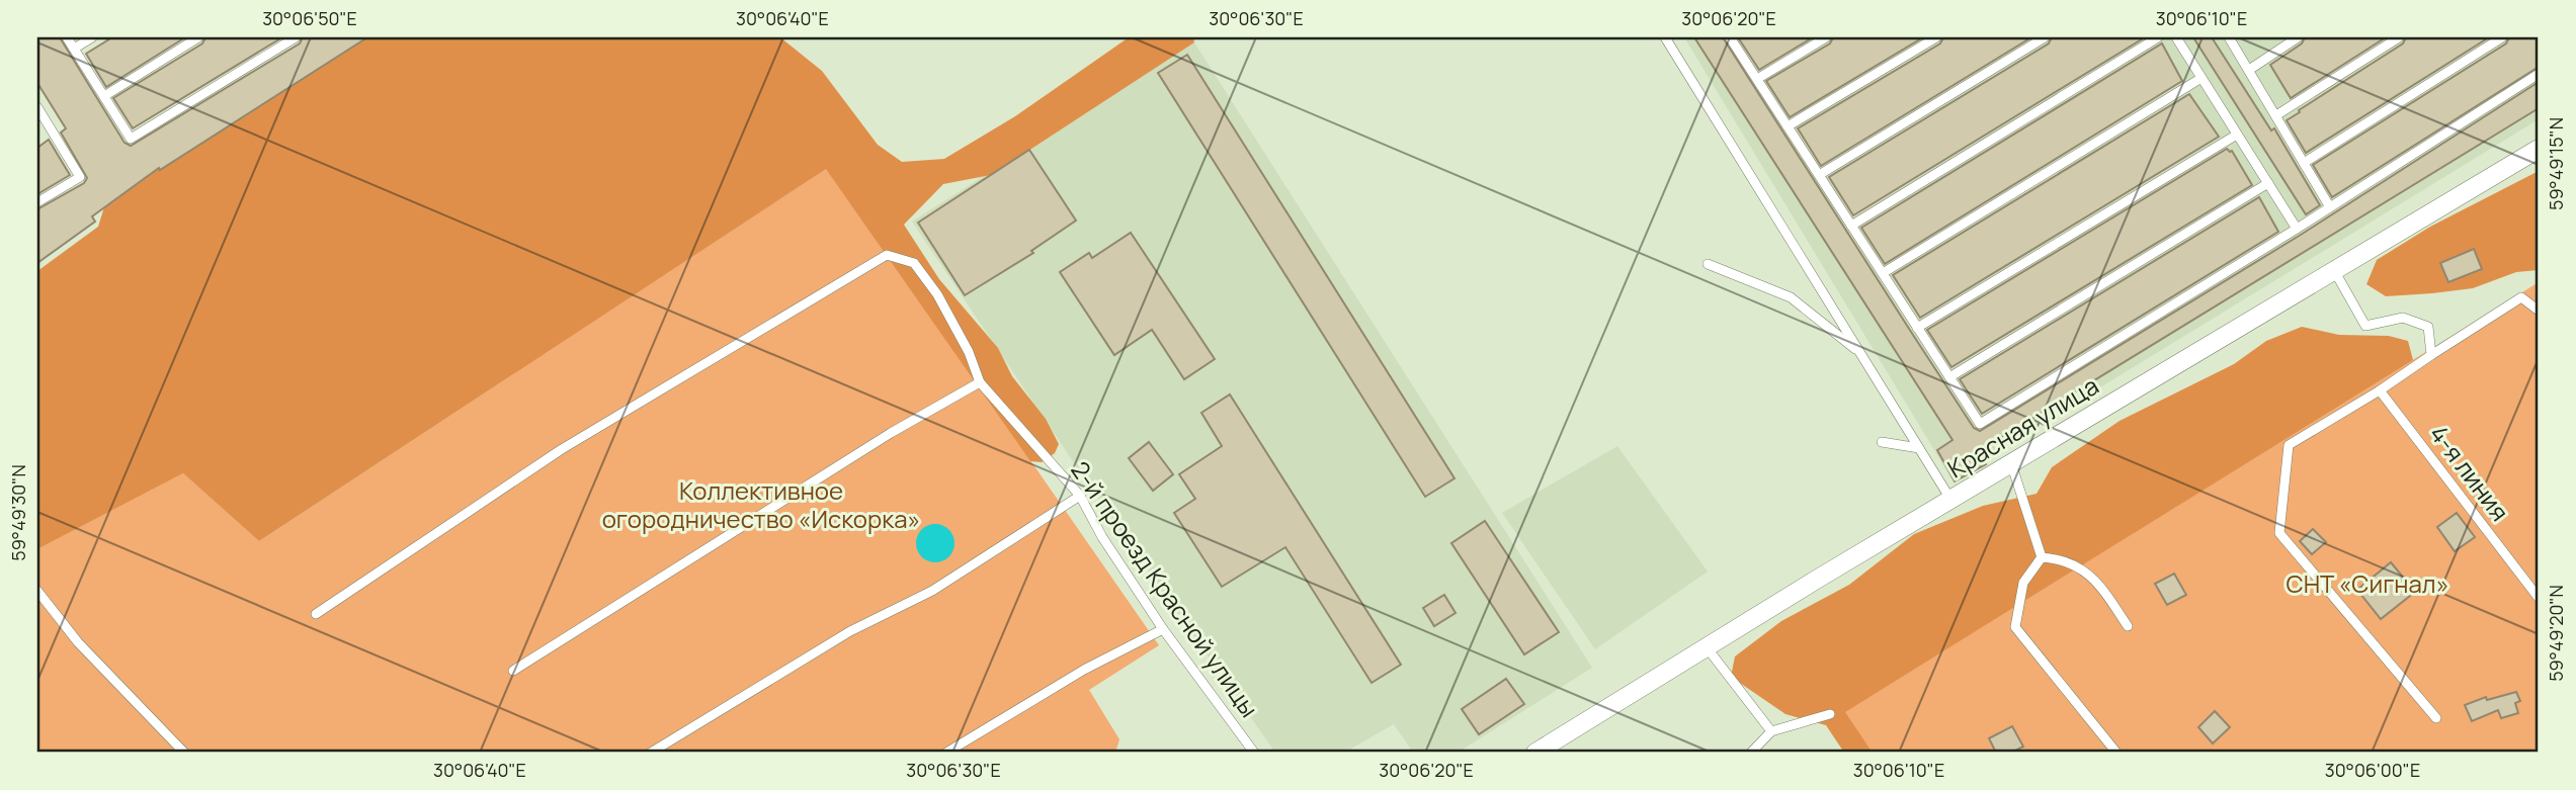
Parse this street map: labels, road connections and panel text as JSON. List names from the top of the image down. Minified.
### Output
{"streets":{"street":["Красная улица"],"lane":["4-я линия","2-й проезд Красной улицы"]},"parks":["Коллективное огородничество «Искорка»","СНТ «Сигнал»"],"coordinates":["30°06'50\"E","30°06'40\"E","30°06'30\"E","30°06'20\"E","30°06'10\"E","59°49'15\"N","59°49'30\"N","59°49'20\"N","30°06'00\"E"]}
